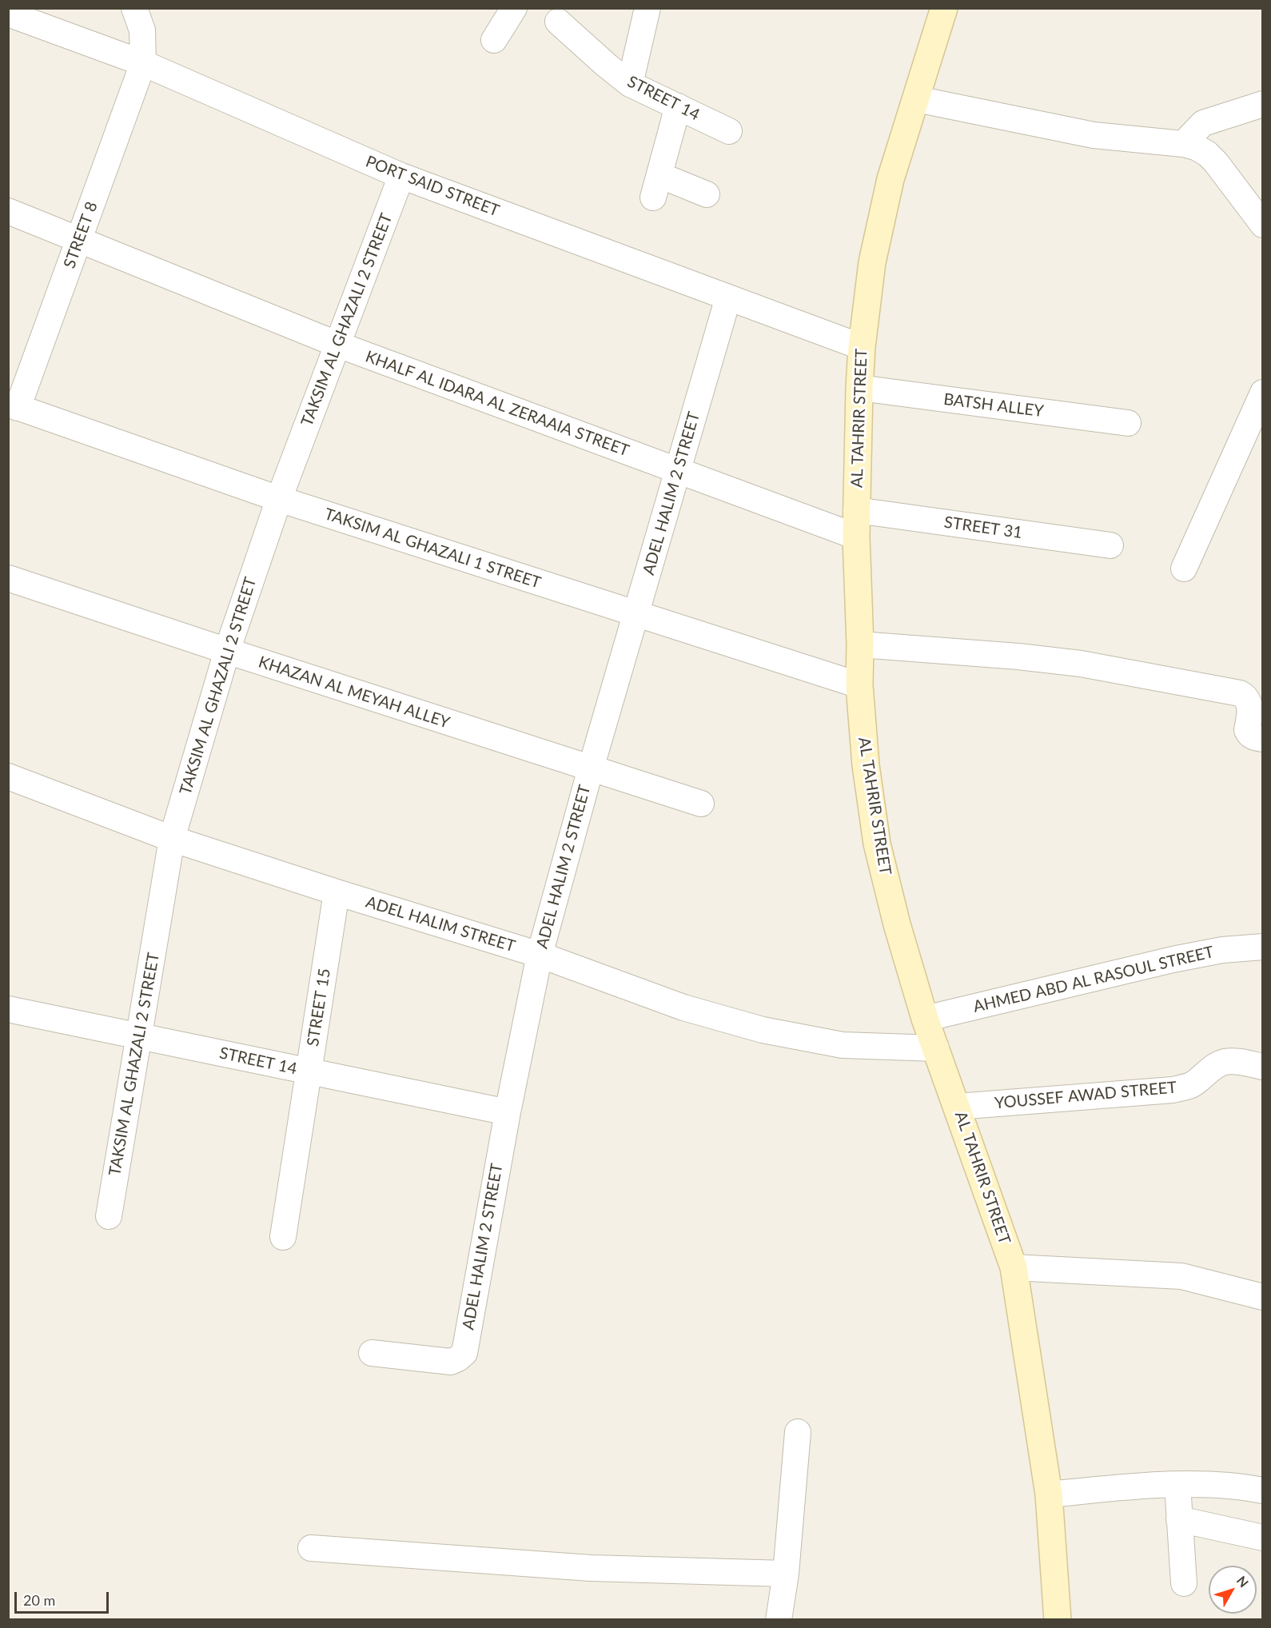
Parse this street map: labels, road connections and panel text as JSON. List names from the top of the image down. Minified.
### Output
{"streets":{"street":["STREET 14","PORT SAID STREET","STREET 8","TAKSIM AL GHAZALI 2 STREET","KHALF AL IDARA AL ZERAAIA STREET","BATSH ALLEY","AL TAHRIR STREET","ADEL HALIM 2 STREET","STREET 31","TAKSIM AL GHAZALI 1 STREET","KHAZAN AL MEYAH ALLEY","ADEL HALIM STREET","AHMED ABD AL RASOUL STREET","STREET 15","YOUSSEF AWAD STREET"]},"crossings":[["STREET 14","TAKSIM AL GHAZALI 2 STREET"],["STREET 14","ADEL HALIM 2 STREET"],["STREET 14","STREET 15"],["PORT SAID STREET","STREET 8"],["PORT SAID STREET","TAKSIM AL GHAZALI 2 STREET"],["PORT SAID STREET","AL TAHRIR STREET"],["PORT SAID STREET","ADEL HALIM 2 STREET"],["STREET 8","KHALF AL IDARA AL ZERAAIA STREET"],["STREET 8","TAKSIM AL GHAZALI 1 STREET"],["TAKSIM AL GHAZALI 2 STREET","KHALF AL IDARA AL ZERAAIA STREET"],["TAKSIM AL GHAZALI 2 STREET","TAKSIM AL GHAZALI 1 STREET"],["TAKSIM AL GHAZALI 2 STREET","KHAZAN AL MEYAH ALLEY"],["TAKSIM AL GHAZALI 2 STREET","ADEL HALIM STREET"],["KHALF AL IDARA AL ZERAAIA STREET","AL TAHRIR STREET"],["KHALF AL IDARA AL ZERAAIA STREET","ADEL HALIM 2 STREET"],["BATSH ALLEY","AL TAHRIR STREET"],["AL TAHRIR STREET","STREET 31"],["AL TAHRIR STREET","TAKSIM AL GHAZALI 1 STREET"],["AL TAHRIR STREET","ADEL HALIM STREET"],["AL TAHRIR STREET","AHMED ABD AL RASOUL STREET"],["AL TAHRIR STREET","YOUSSEF AWAD STREET"],["ADEL HALIM 2 STREET","TAKSIM AL GHAZALI 1 STREET"],["ADEL HALIM 2 STREET","KHAZAN AL MEYAH ALLEY"],["ADEL HALIM 2 STREET","ADEL HALIM STREET"],["ADEL HALIM STREET","STREET 15"]],"scale_bar":"20 m","north":"top right"}
